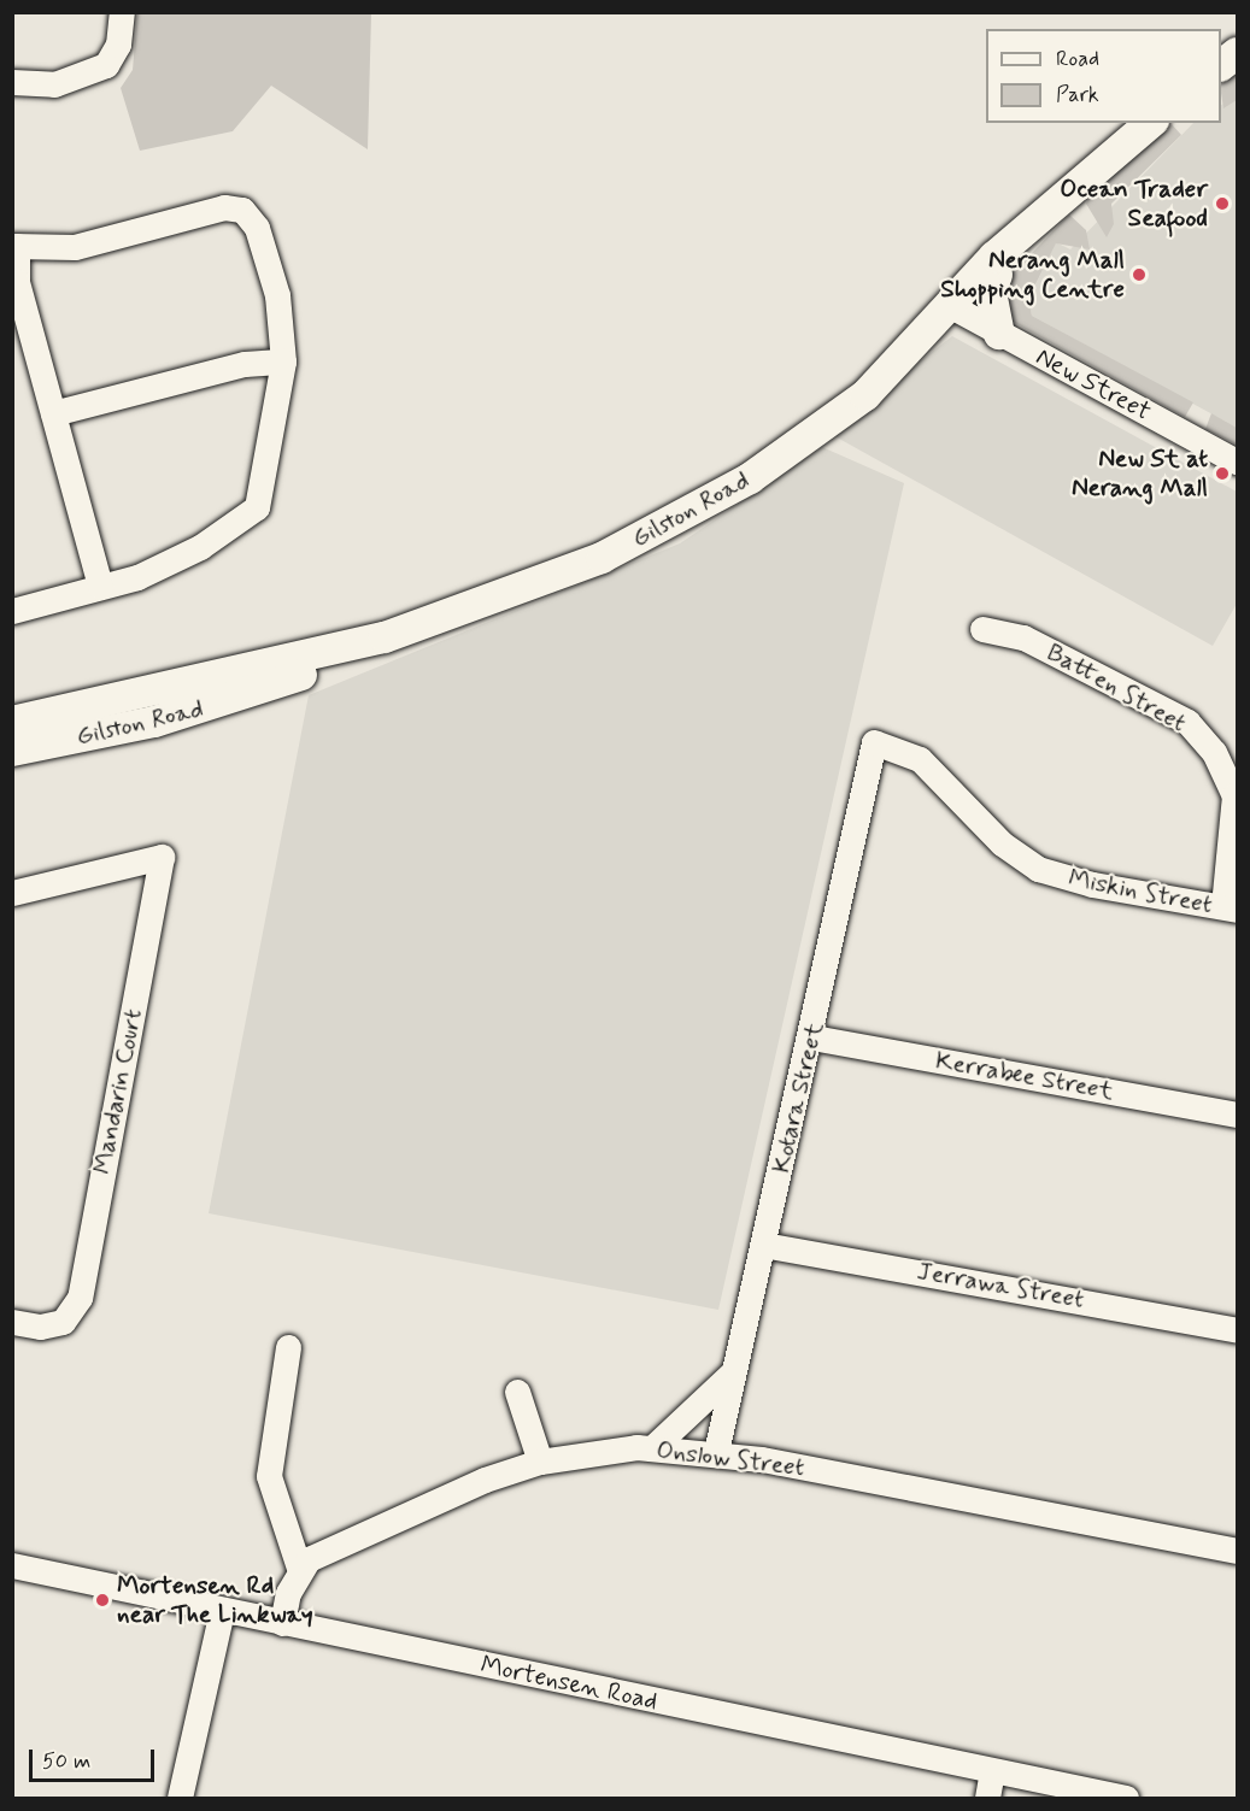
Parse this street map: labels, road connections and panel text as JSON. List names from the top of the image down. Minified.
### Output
{"streets":{"main road":["Gilston Road"],"street":["New Street","Batten Street","Miskin Street","Kerrabee Street","Mandarin Court","Kotara Street","Jerrawa Street","Onslow Street","Mortensen Road"]},"crossings":[["New Street","Gilston Road"],["Batten Street","Miskin Street"],["Miskin Street","Kotara Street"],["Kerrabee Street","Kotara Street"],["Kotara Street","Jerrawa Street"],["Kotara Street","Onslow Street"]],"places":["Ocean Trader Seafood","Nerang Mall Shopping Centre","New St at Nerang Mall","Mortensen Rd near The Linkway"],"legend":["Road","Park"],"scale_bar":"50 m"}
